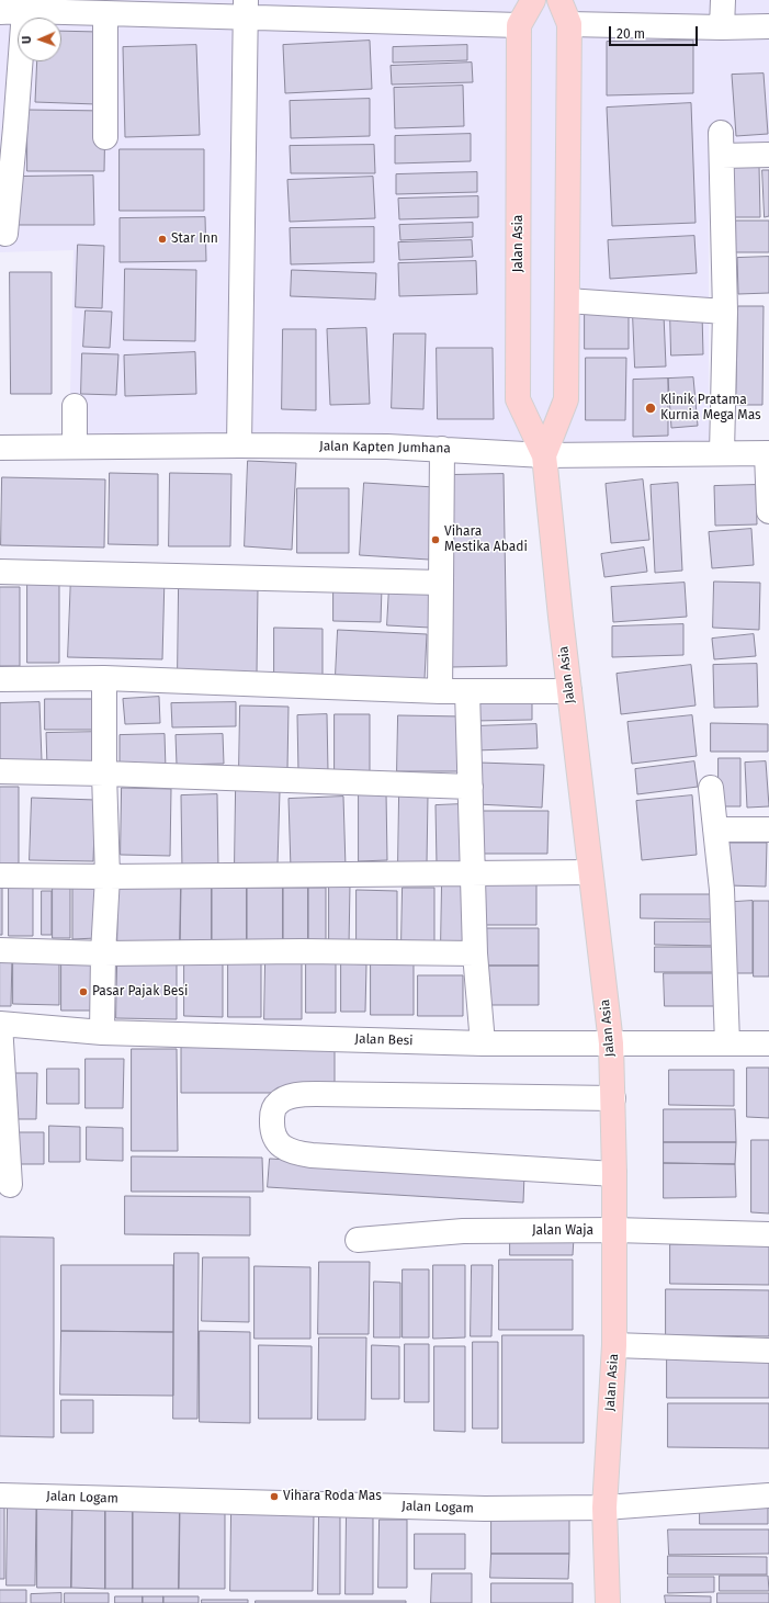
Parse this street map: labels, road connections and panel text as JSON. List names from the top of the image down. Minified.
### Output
{"streets":{"main road":["Jalan Asia"],"street":["Jalan Kapten Jumhana","Jalan Besi","Jalan Waja","Jalan Logam"]},"crossings":[["Jalan Asia","Jalan Kapten Jumhana"],["Jalan Asia","Jalan Besi"],["Jalan Asia","Jalan Waja"],["Jalan Asia","Jalan Logam"]],"places":["Star Inn","Klinik Pratama Kurnia Mega Mas","Vihara Mestika Abadi","Pasar Pajak Besi","Vihara Roda Mas"],"scale_bar":"20 m","north":"left"}
